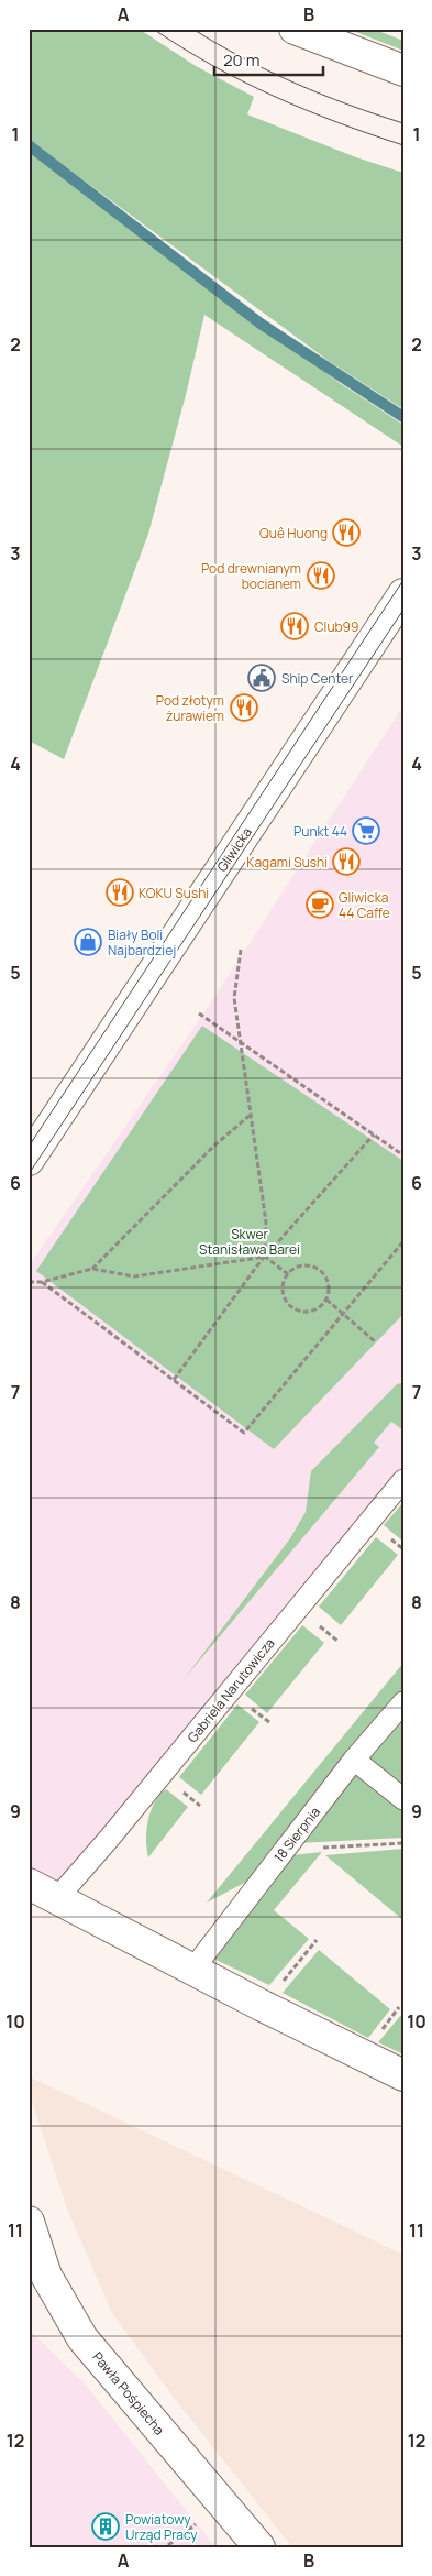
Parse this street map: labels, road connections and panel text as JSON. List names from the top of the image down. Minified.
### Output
{"streets":{"street":["Gliwicka","Pawła Pośpiecha"],"lane":["Gabriela Narutowicza","18 Sierpnia"]},"parks":["Skwer Stanisława Barei"],"places":{"restaurant":["Quê Huong","Pod drewnianym bocianem","Club99","Pod złotym żurawiem","Kagami Sushi","KOKU Sushi"],"public building":["Ship Center"],"supermarket":["Punkt 44"],"cafe":["Gliwicka 44 Caffe"],"shop":["Biały Boli Najbardziej"],"building":["Powiatowy Urząd Pracy"]},"scale_bar":"20 m","grid":{"columns":["A","B"],"rows":["1","2","3","4","5","6","7","8","9","10","11","12"]}}
